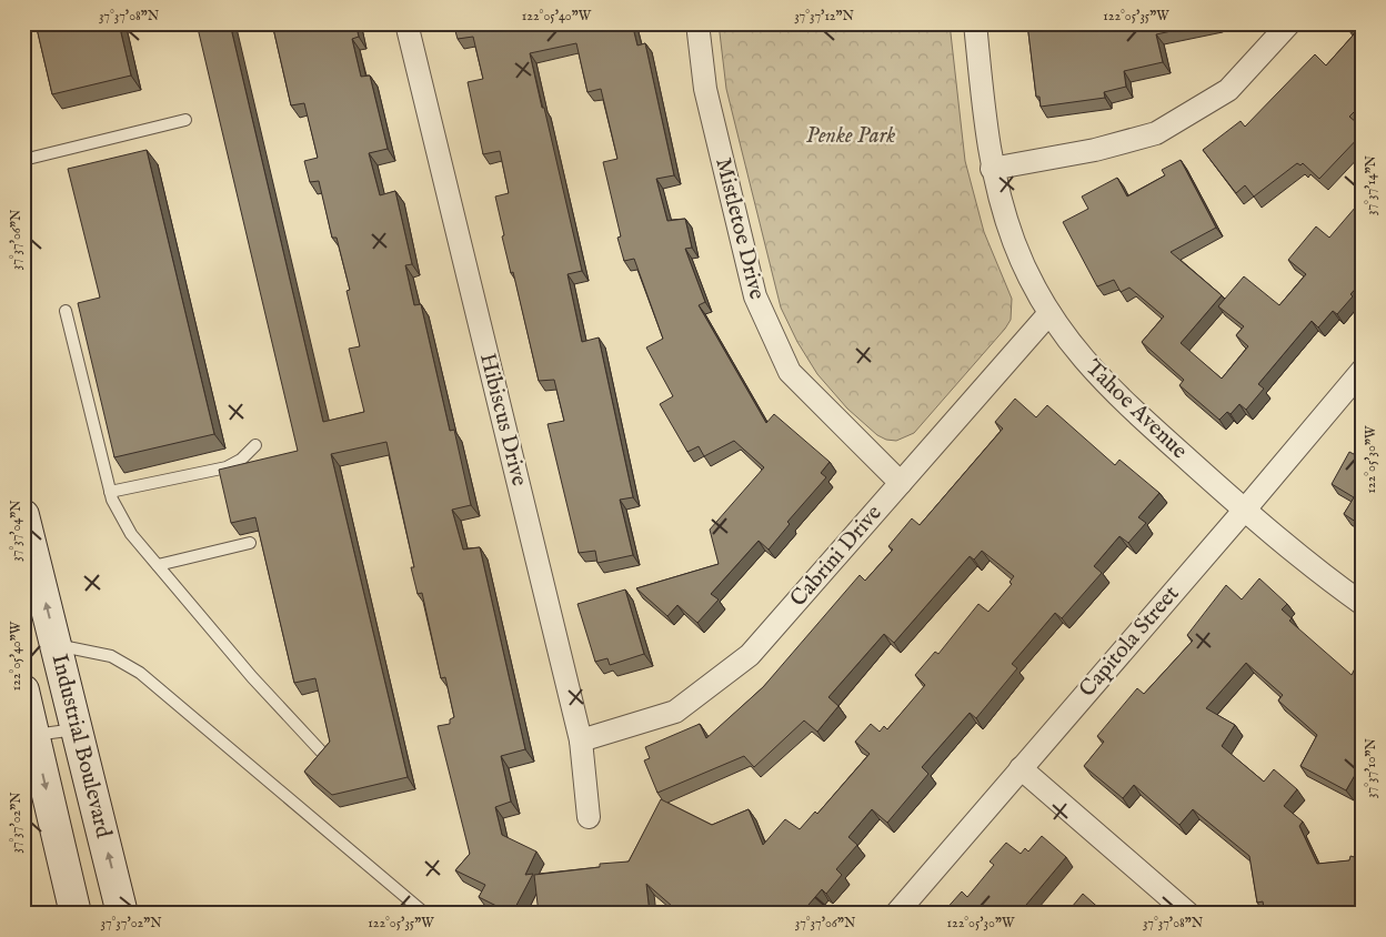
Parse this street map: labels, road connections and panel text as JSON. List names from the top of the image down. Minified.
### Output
{"streets":{"main road":["Industrial Boulevard"],"street":["Mistletoe Drive","Tahoe Avenue","Hibiscus Drive","Cabrini Drive","Capitola Street"]},"crossings":[["Mistletoe Drive","Cabrini Drive"],["Tahoe Avenue","Cabrini Drive"],["Tahoe Avenue","Capitola Street"],["Hibiscus Drive","Cabrini Drive"]],"parks":["Penke Park"],"coordinates":["37°37'08\"N","122°05'40\"W","37°37'12\"N","122°05'35\"W","37°37'14\"N","37°37'06\"N","122°05'30\"W","37°37'04\"N","37°37'10\"N","37°37'02\"N"]}
